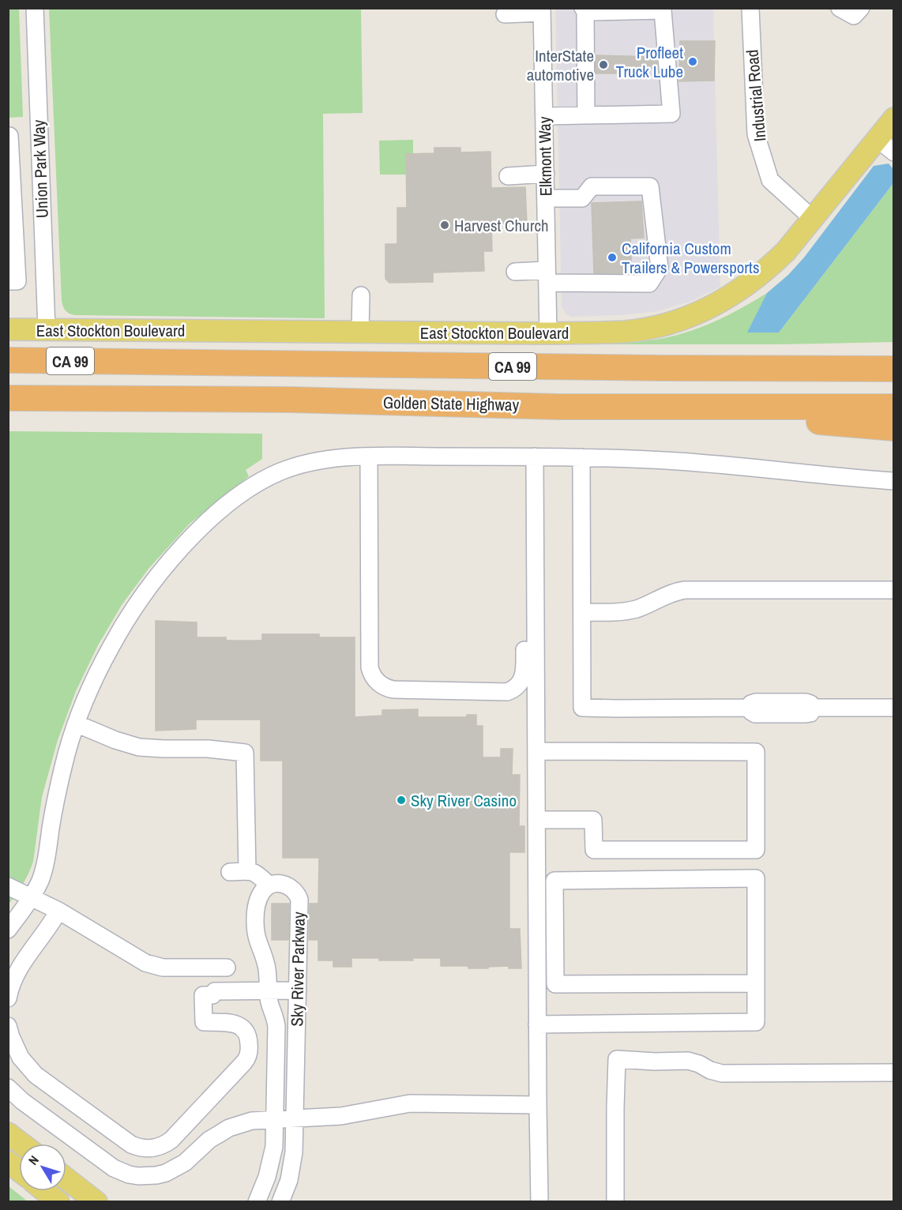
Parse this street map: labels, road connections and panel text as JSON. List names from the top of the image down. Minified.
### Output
{"streets":{"highway":["CA 99","Golden State Highway"],"main road":["East Stockton Boulevard"],"street":["Industrial Road","Elkmont Way","Union Park Way","Sky River Parkway"]},"crossings":[["Industrial Road","East Stockton Boulevard"],["Elkmont Way","East Stockton Boulevard"],["Union Park Way","East Stockton Boulevard"]],"places":["Profleet Truck Lube","InterState automotive","Harvest Church","California Custom Trailers & Powersports","Sky River Casino"],"north":"top left"}
